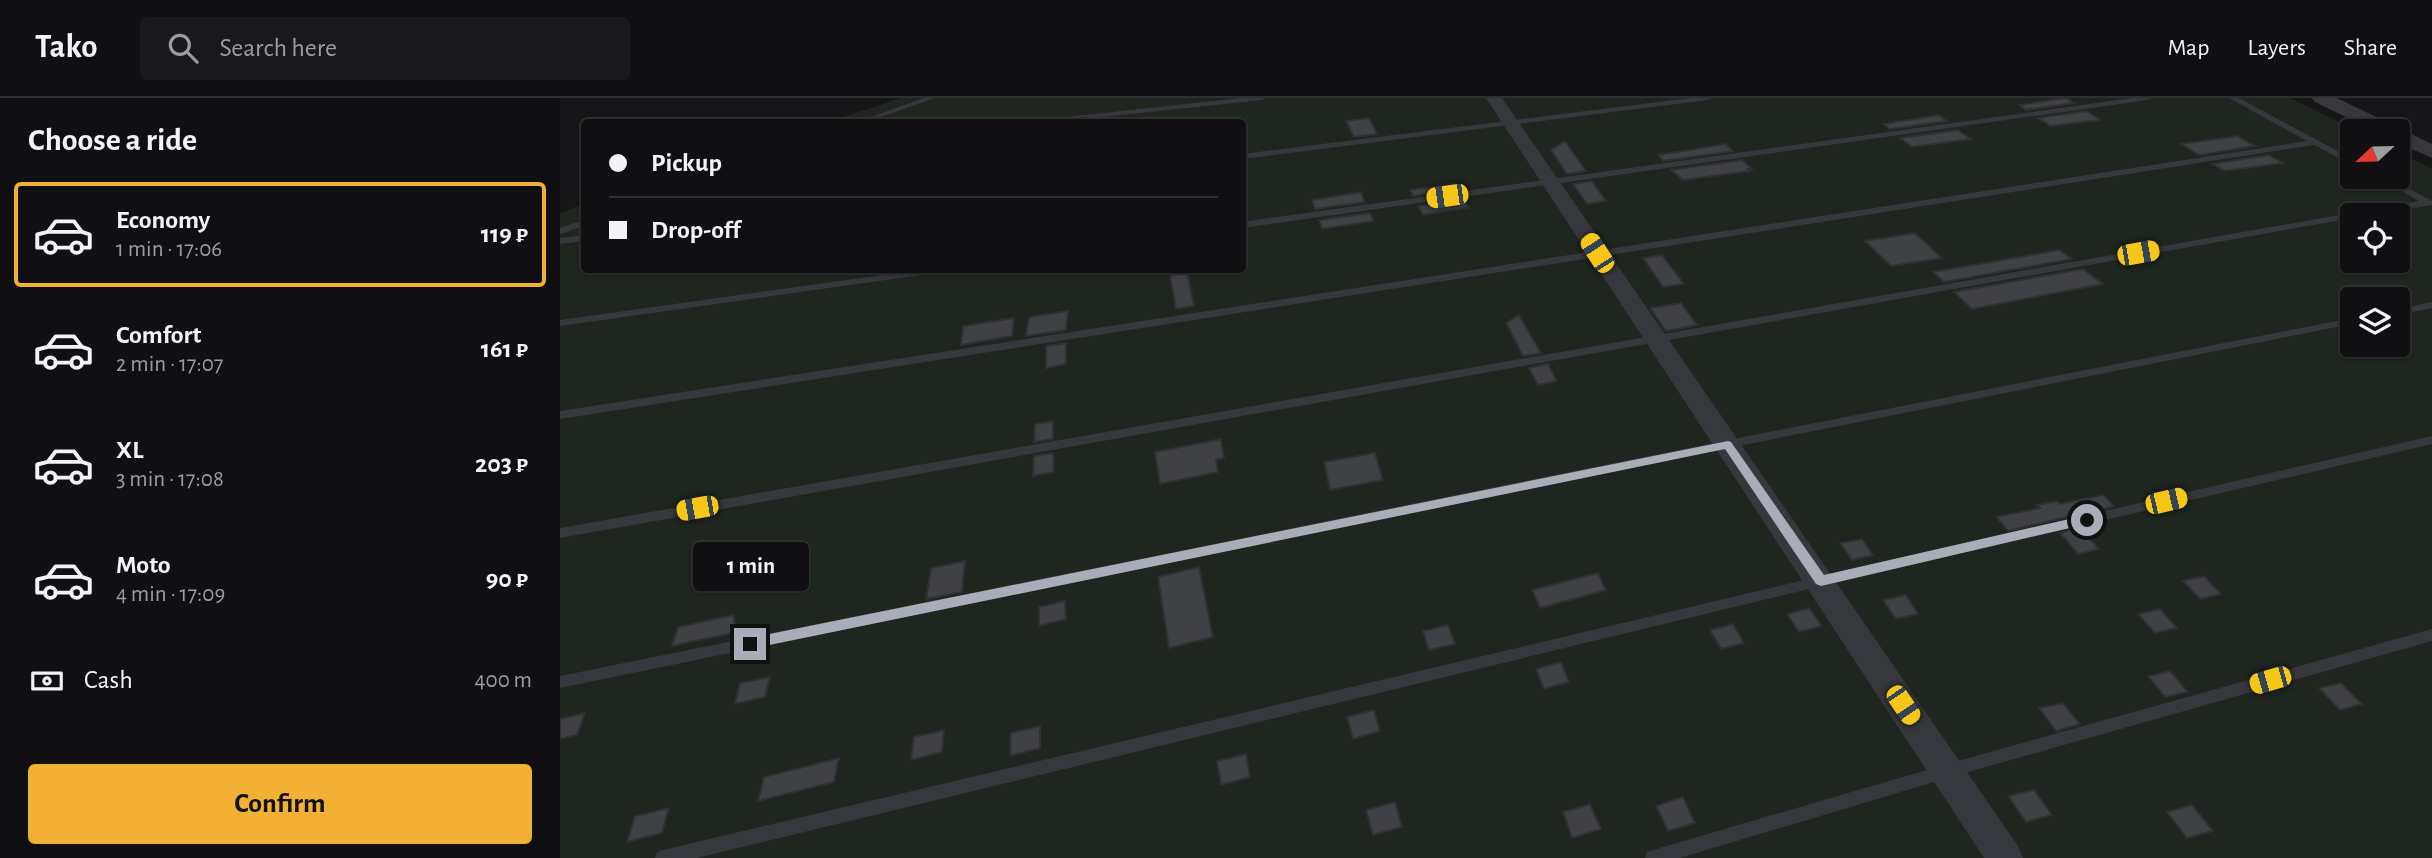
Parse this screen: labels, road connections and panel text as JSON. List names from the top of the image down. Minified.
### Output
{"north":"left","page":{"header":"Tako","search":"Search here","nav":["Map","Layers","Share"],"heading":"Choose a ride","banner":["Pickup","Drop-off"],"list":[{"name":"Economy","note":"1 min · 17:06","value":"119 ₽"},{"name":"Comfort","note":"2 min · 17:07","value":"161 ₽"},{"name":"XL","note":"3 min · 17:08","value":"203 ₽"},{"name":"Moto","note":"4 min · 17:09","value":"90 ₽"}],"bubble":"1 min","pay":["Cash","400 m"],"buttons":"Confirm"}}
